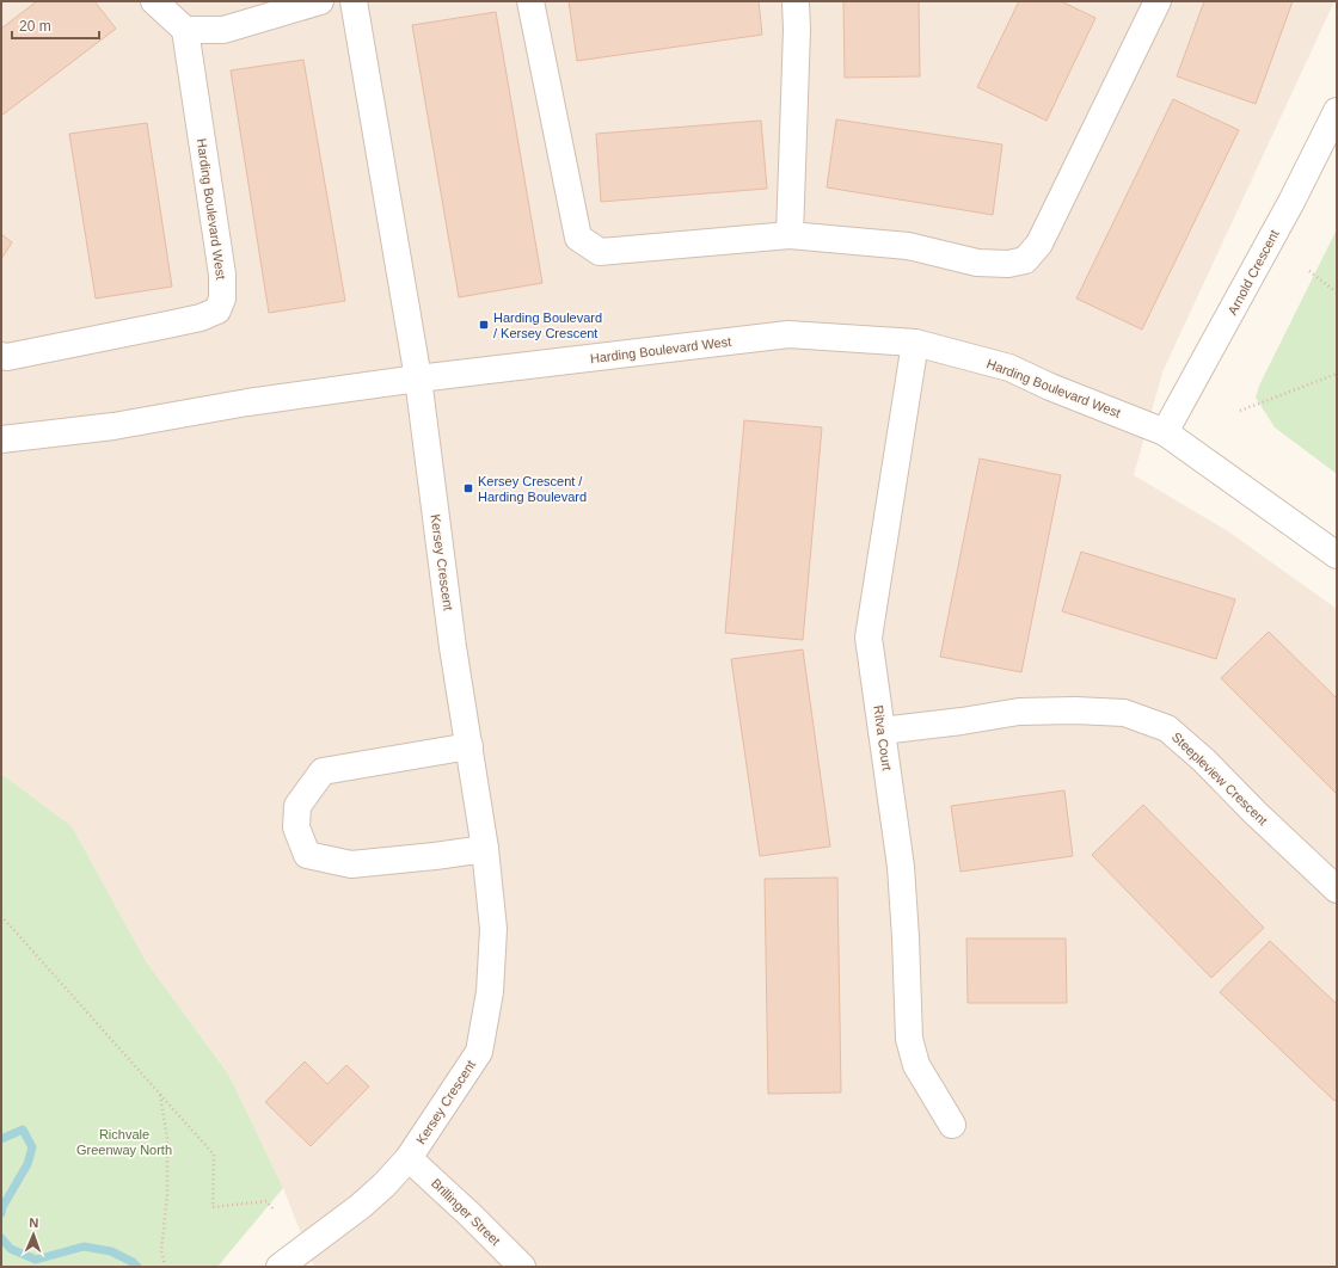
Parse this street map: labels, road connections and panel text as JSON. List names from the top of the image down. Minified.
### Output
{"streets":{"street":["Harding Boulevard West","Arnold Crescent","Kersey Crescent","Ritva Court","Steepleview Crescent","Brillinger Street"]},"crossings":[["Harding Boulevard West","Arnold Crescent"],["Harding Boulevard West","Kersey Crescent"],["Harding Boulevard West","Ritva Court"],["Kersey Crescent","Brillinger Street"],["Ritva Court","Steepleview Crescent"]],"parks":["Richvale Greenway North"],"places":{"transit":["Harding Boulevard / Kersey Crescent","Kersey Crescent / Harding Boulevard"]},"scale_bar":"20 m","north":"top"}
